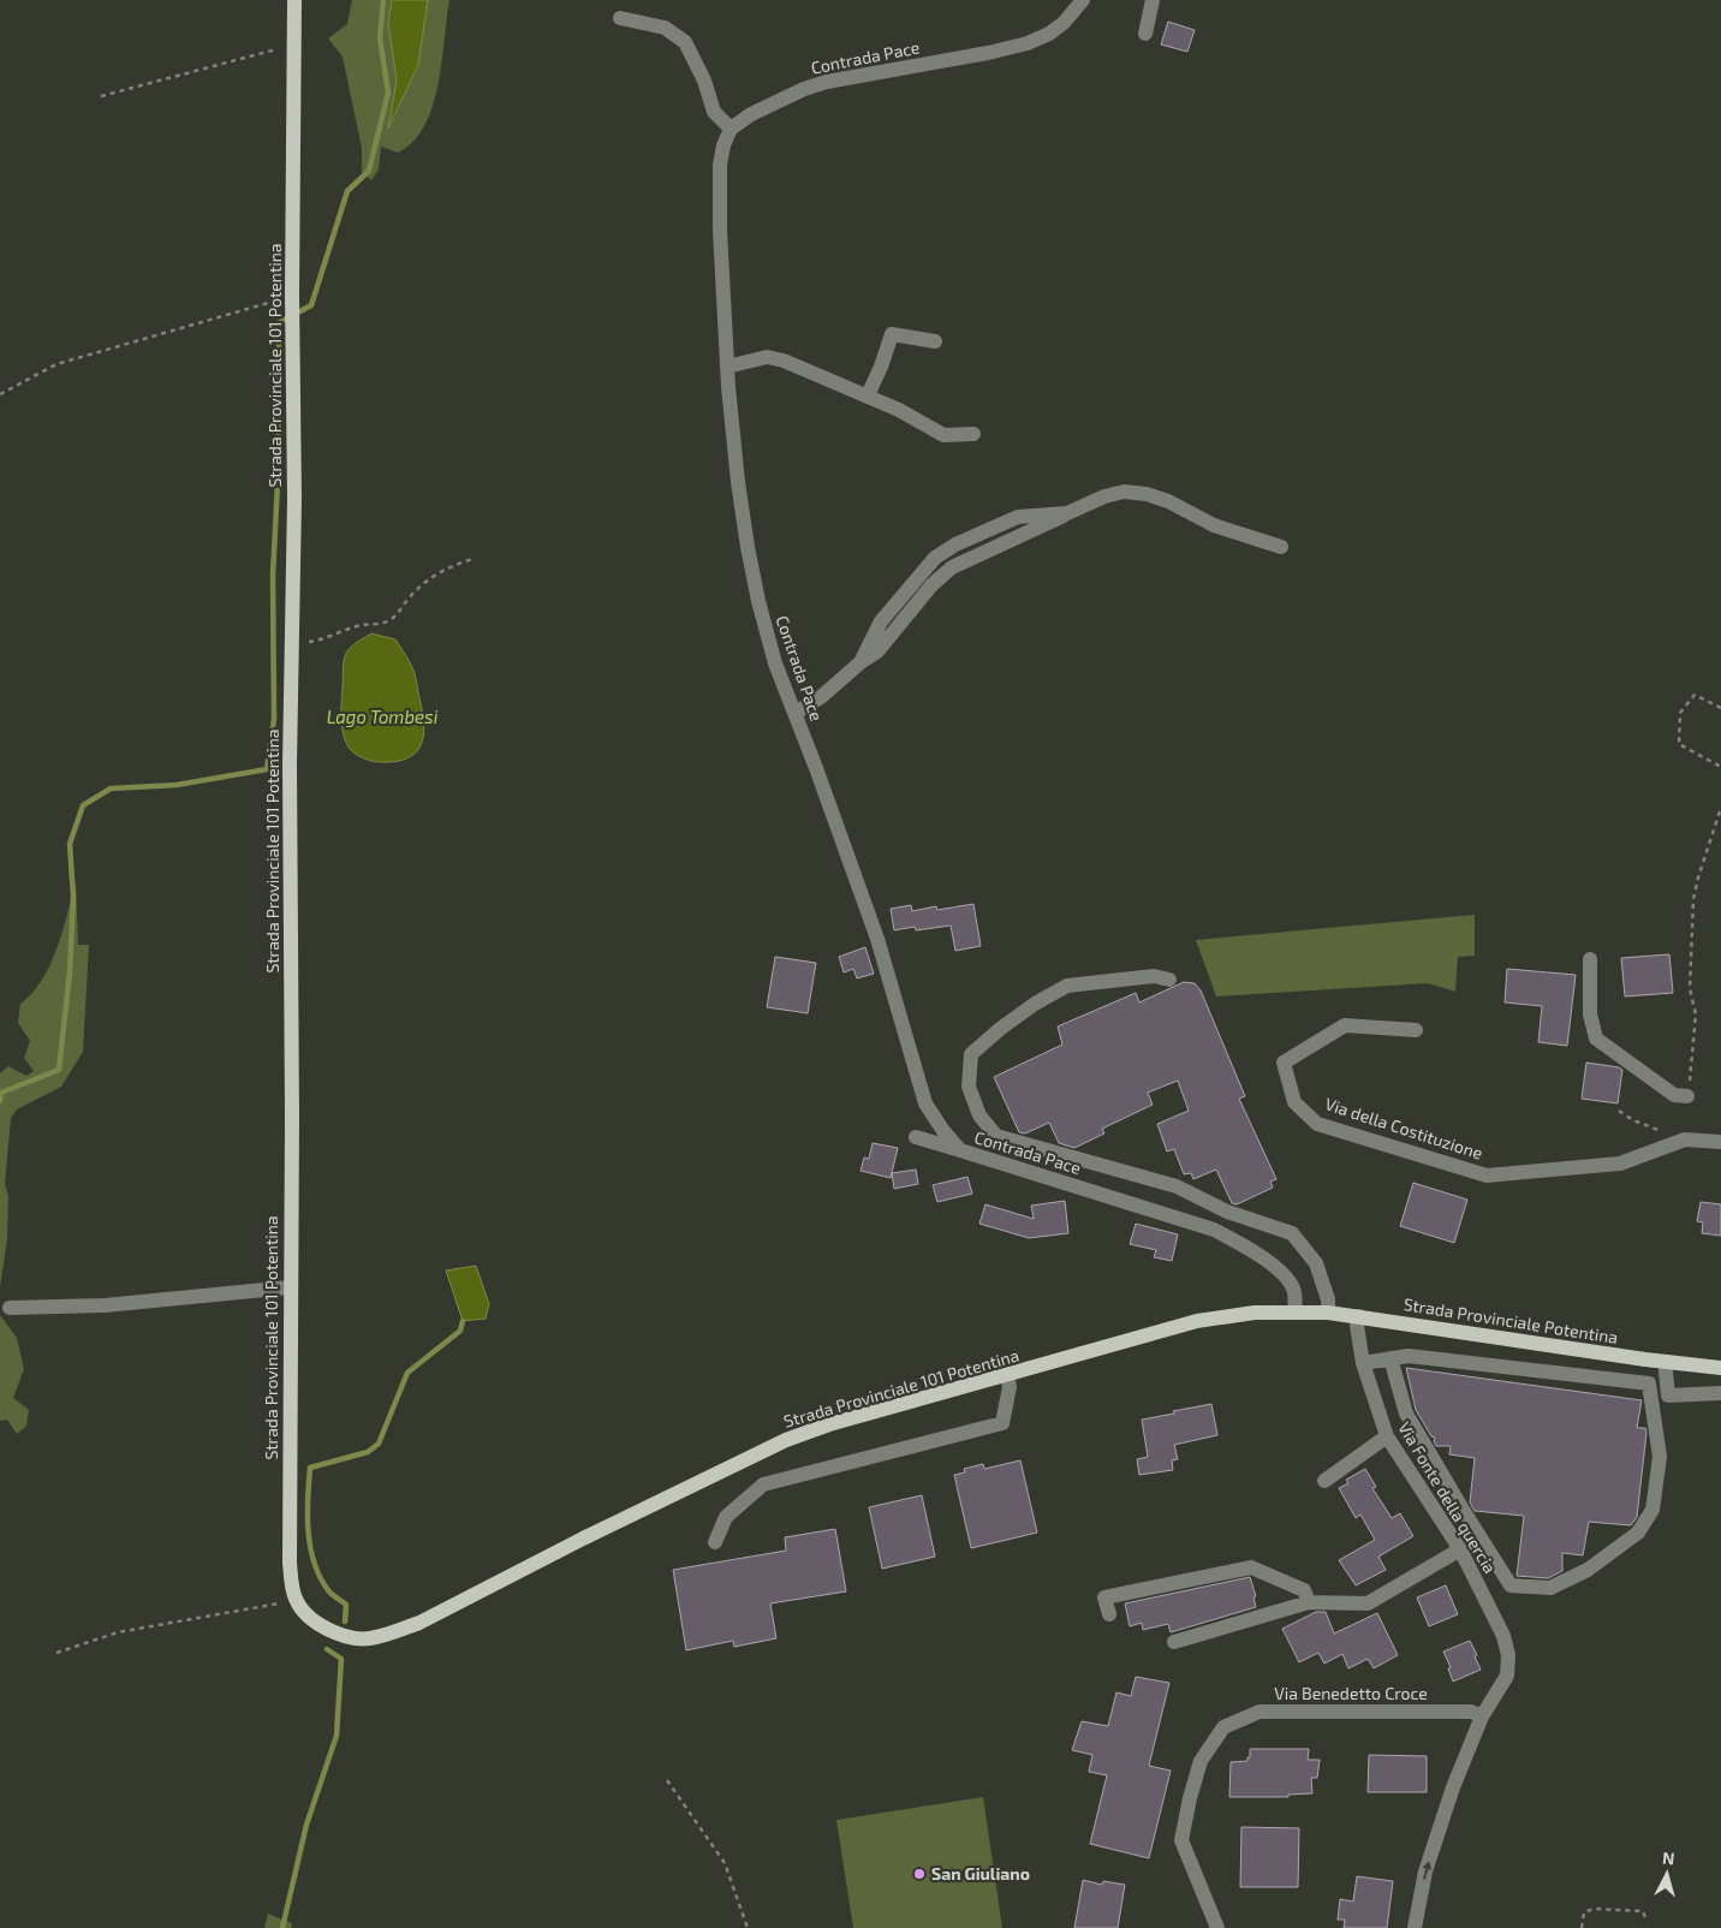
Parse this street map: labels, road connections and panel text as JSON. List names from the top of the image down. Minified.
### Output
{"streets":{"main road":["Strada Provinciale 101 Potentina","Strada Provinciale Potentina"],"street":["Contrada Pace","Via della Costituzione","Via Fonte della quercia","Via Benedetto Croce"]},"crossings":[["Contrada Pace","Strada Provinciale 101 Potentina"],["Contrada Pace","Strada Provinciale Potentina"],["Strada Provinciale 101 Potentina","Strada Provinciale Potentina"],["Strada Provinciale Potentina","Via Fonte della quercia"],["Via Fonte della quercia","Via Benedetto Croce"]],"water":["Lago Tombesi"],"places":["San Giuliano"],"north":"top"}
